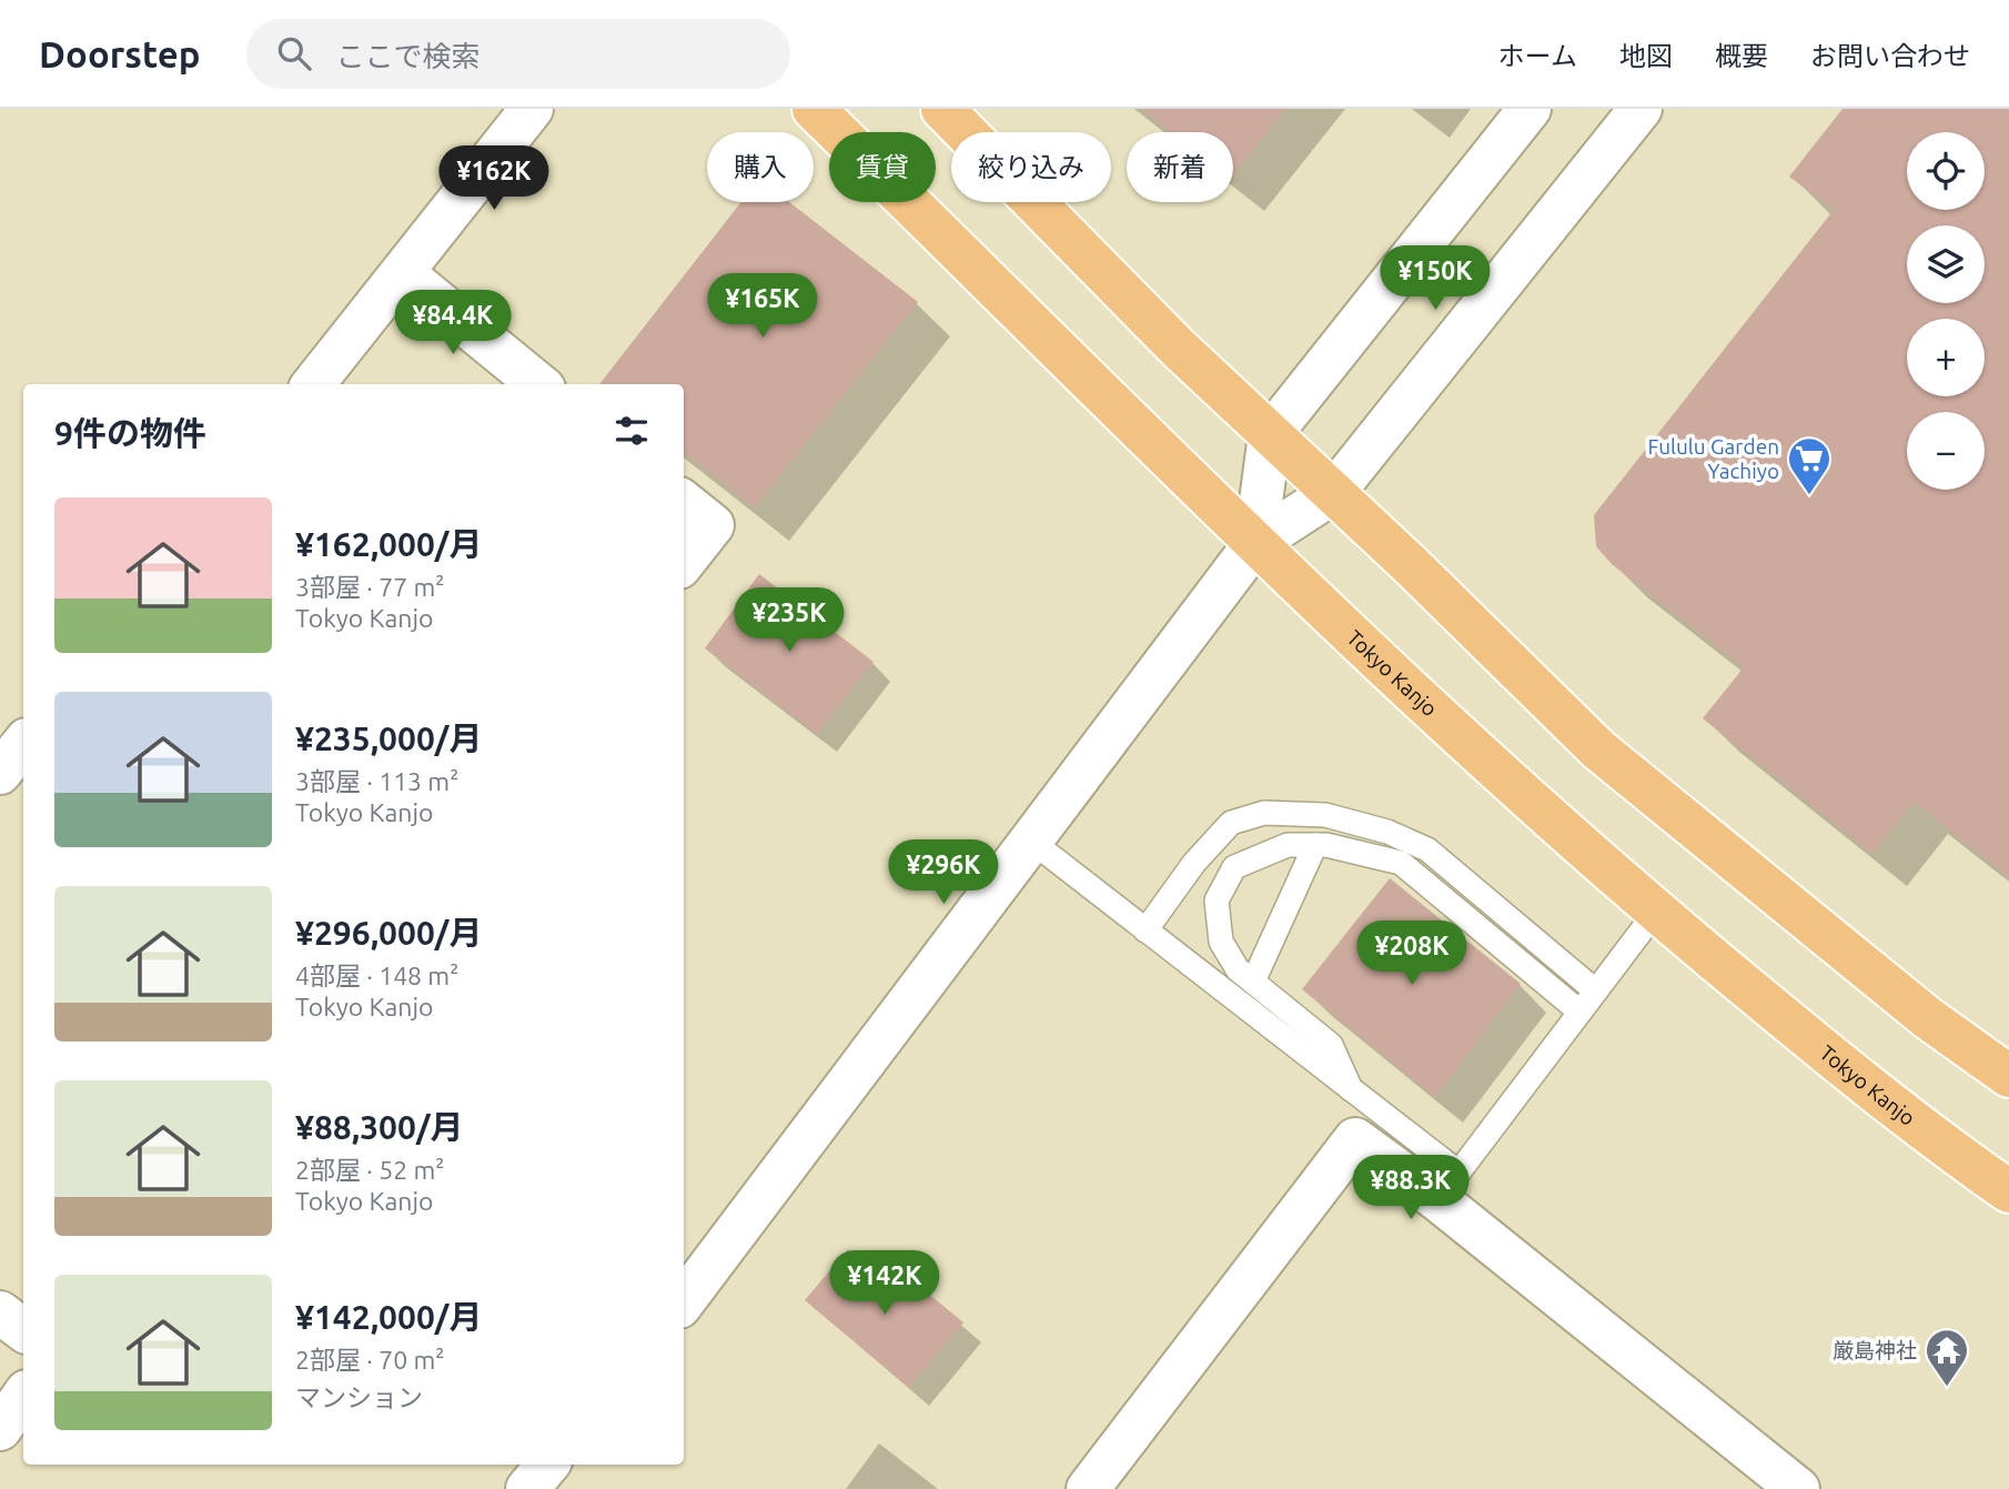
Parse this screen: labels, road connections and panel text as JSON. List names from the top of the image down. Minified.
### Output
{"streets":{"highway":["Tokyo Kanjo"]},"places":{"supermarket":["Fululu Garden Yachiyo"],"temple":["厳島神社"]},"page":{"header":"Doorstep","search":"ここで検索","nav":["ホーム","地図","概要","お問い合わせ"],"map_buttons":["+","−"],"chip":["購入","賃貸","絞り込み","新着"],"price":["¥162K","¥150K","¥165K","¥84.4K","¥235K","¥296K","¥208K","¥88.3K","¥142K"],"heading":"9件の物件","list":[{"name":"¥162,000/月","note":"3部屋 · 77 m² · Tokyo Kanjo"},{"name":"¥235,000/月","note":"3部屋 · 113 m² · Tokyo Kanjo"},{"name":"¥296,000/月","note":"4部屋 · 148 m² · Tokyo Kanjo"},{"name":"¥88,300/月","note":"2部屋 · 52 m² · Tokyo Kanjo"},{"name":"¥142,000/月","note":"2部屋 · 70 m² · マンション"}]}}
